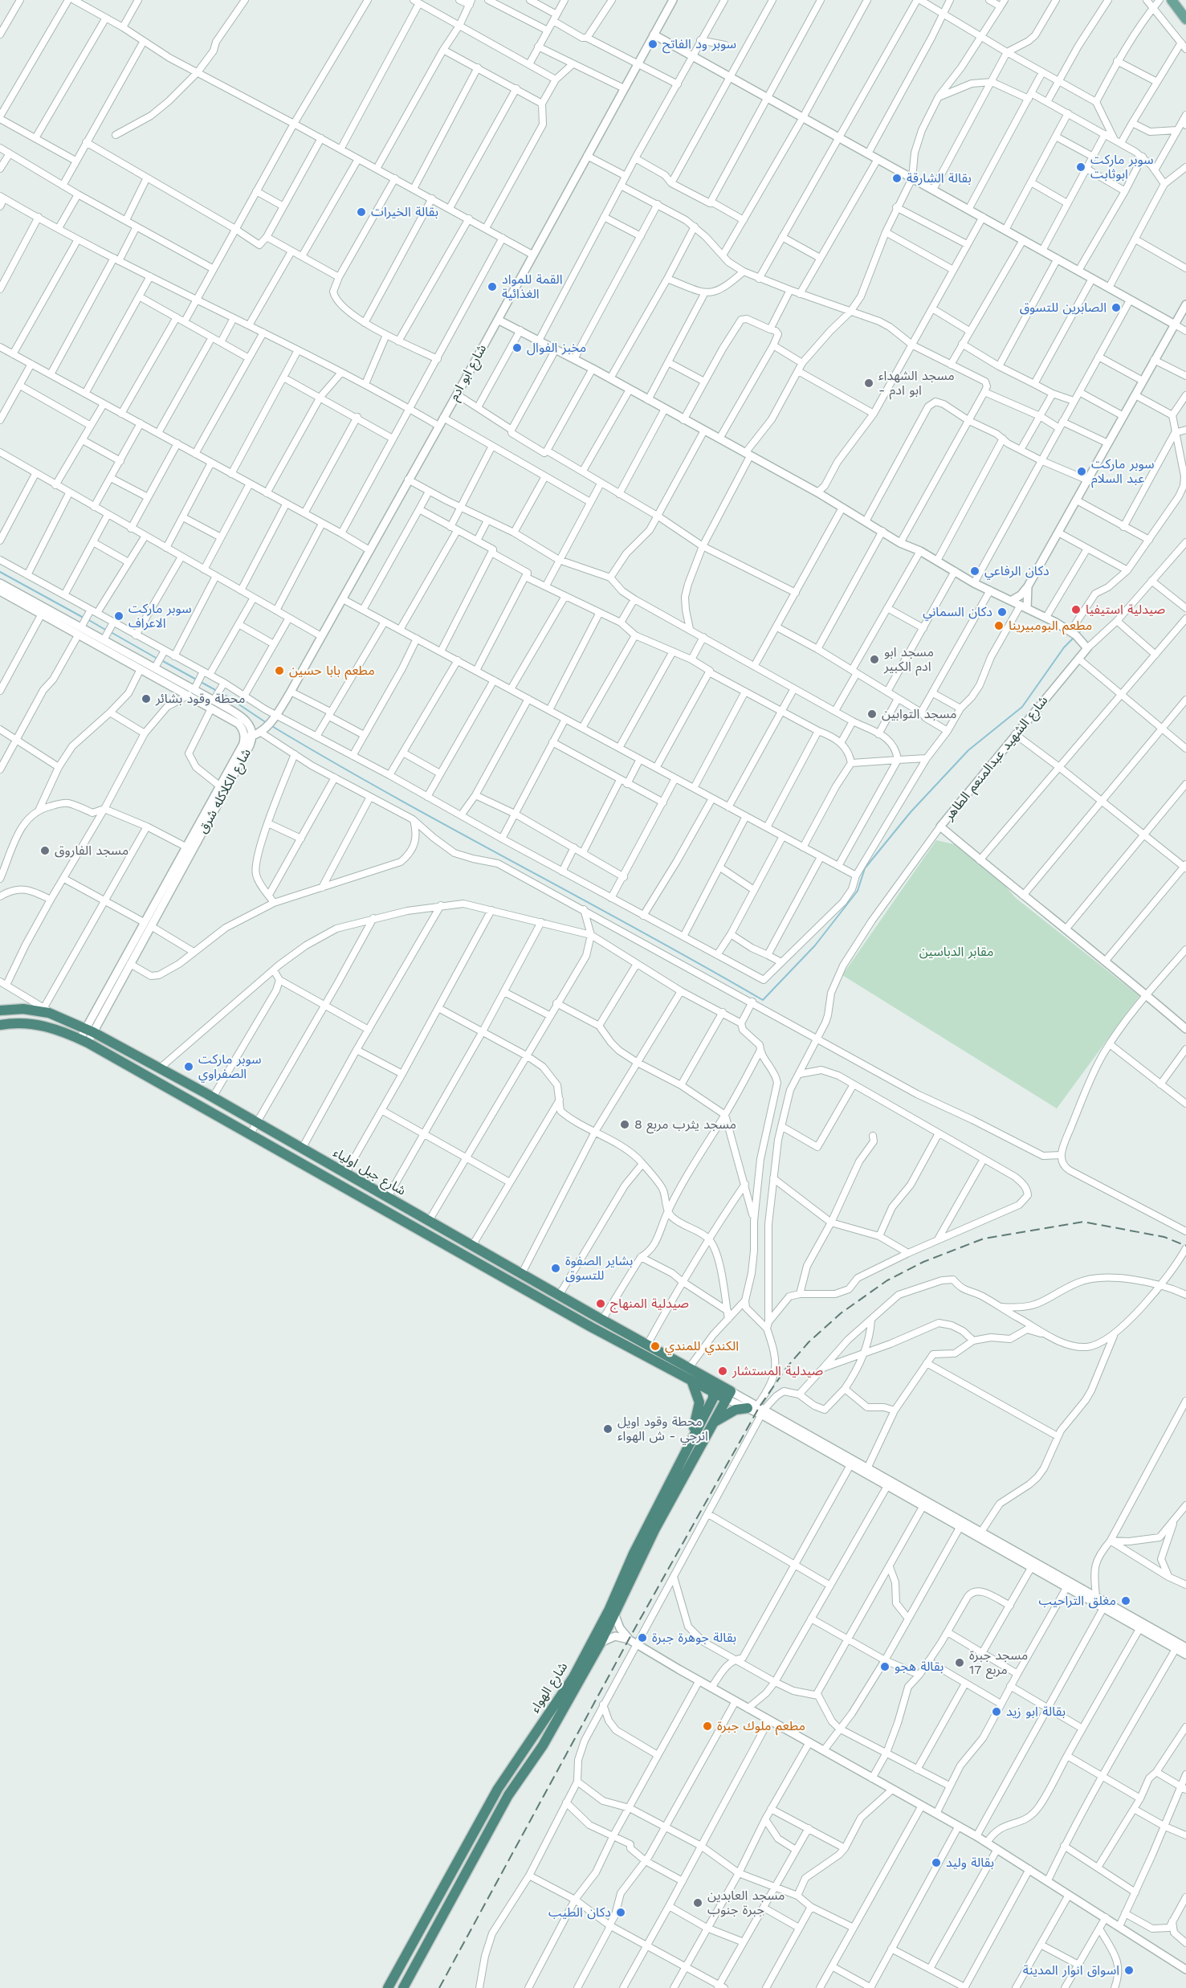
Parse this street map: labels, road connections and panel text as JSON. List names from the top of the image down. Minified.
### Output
{"streets":{"highway":["شارع جبل اولياء","شارع الهواء"],"street":["شارع ابو ادم","شارع الشهيد عبدالمنعم الطاهر","شارع الكلاكله شرق"]},"crossings":[["شارع ابو ادم","شارع الكلاكله شرق"],["شارع الكلاكله شرق","شارع جبل اولياء"],["شارع جبل اولياء","شارع الهواء"]],"parks":["مقابر الدباسين"],"places":["سوبر ود الفاتح","سوبر ماركت ابوثابت","بقالة الشارقة","بقالة الخيرات","القمة للمواد الغذائية","الصابرين للتسوق","مخبز الفوال","مسجد الشهداء - ابو ادم","سوبر ماركت عبد السلام","دكان الرفاعي","صيدلية استيفيا","دكان السماني","سوبر ماركت الاعراف","مطعم البومبيرينا","مسجد ابو ادم الكبير","مطعم بابا حسين","محطة وقود بشائر","مسجد التوابين","مسجد الفاروق","سوبر ماركت الصفراوي","مسجد يثرب مربع 8","بشاير الصفوة للتسوق","صيدلية المنهاج","الكندي للمندي","صيدلية المستشار","محطة وقود اويل انرجي - ش الهواء","مغلق التراحيب","بقالة جوهرة جبرة","مسجد جبرة مربع 17","بقالة هجو","بقالة ابو زيد","مطعم ملوك جبرة","بقالة وليد","مسجد العابدين جبرة جنوب","دكان الطيب","اسواق انوار المدينة"]}
